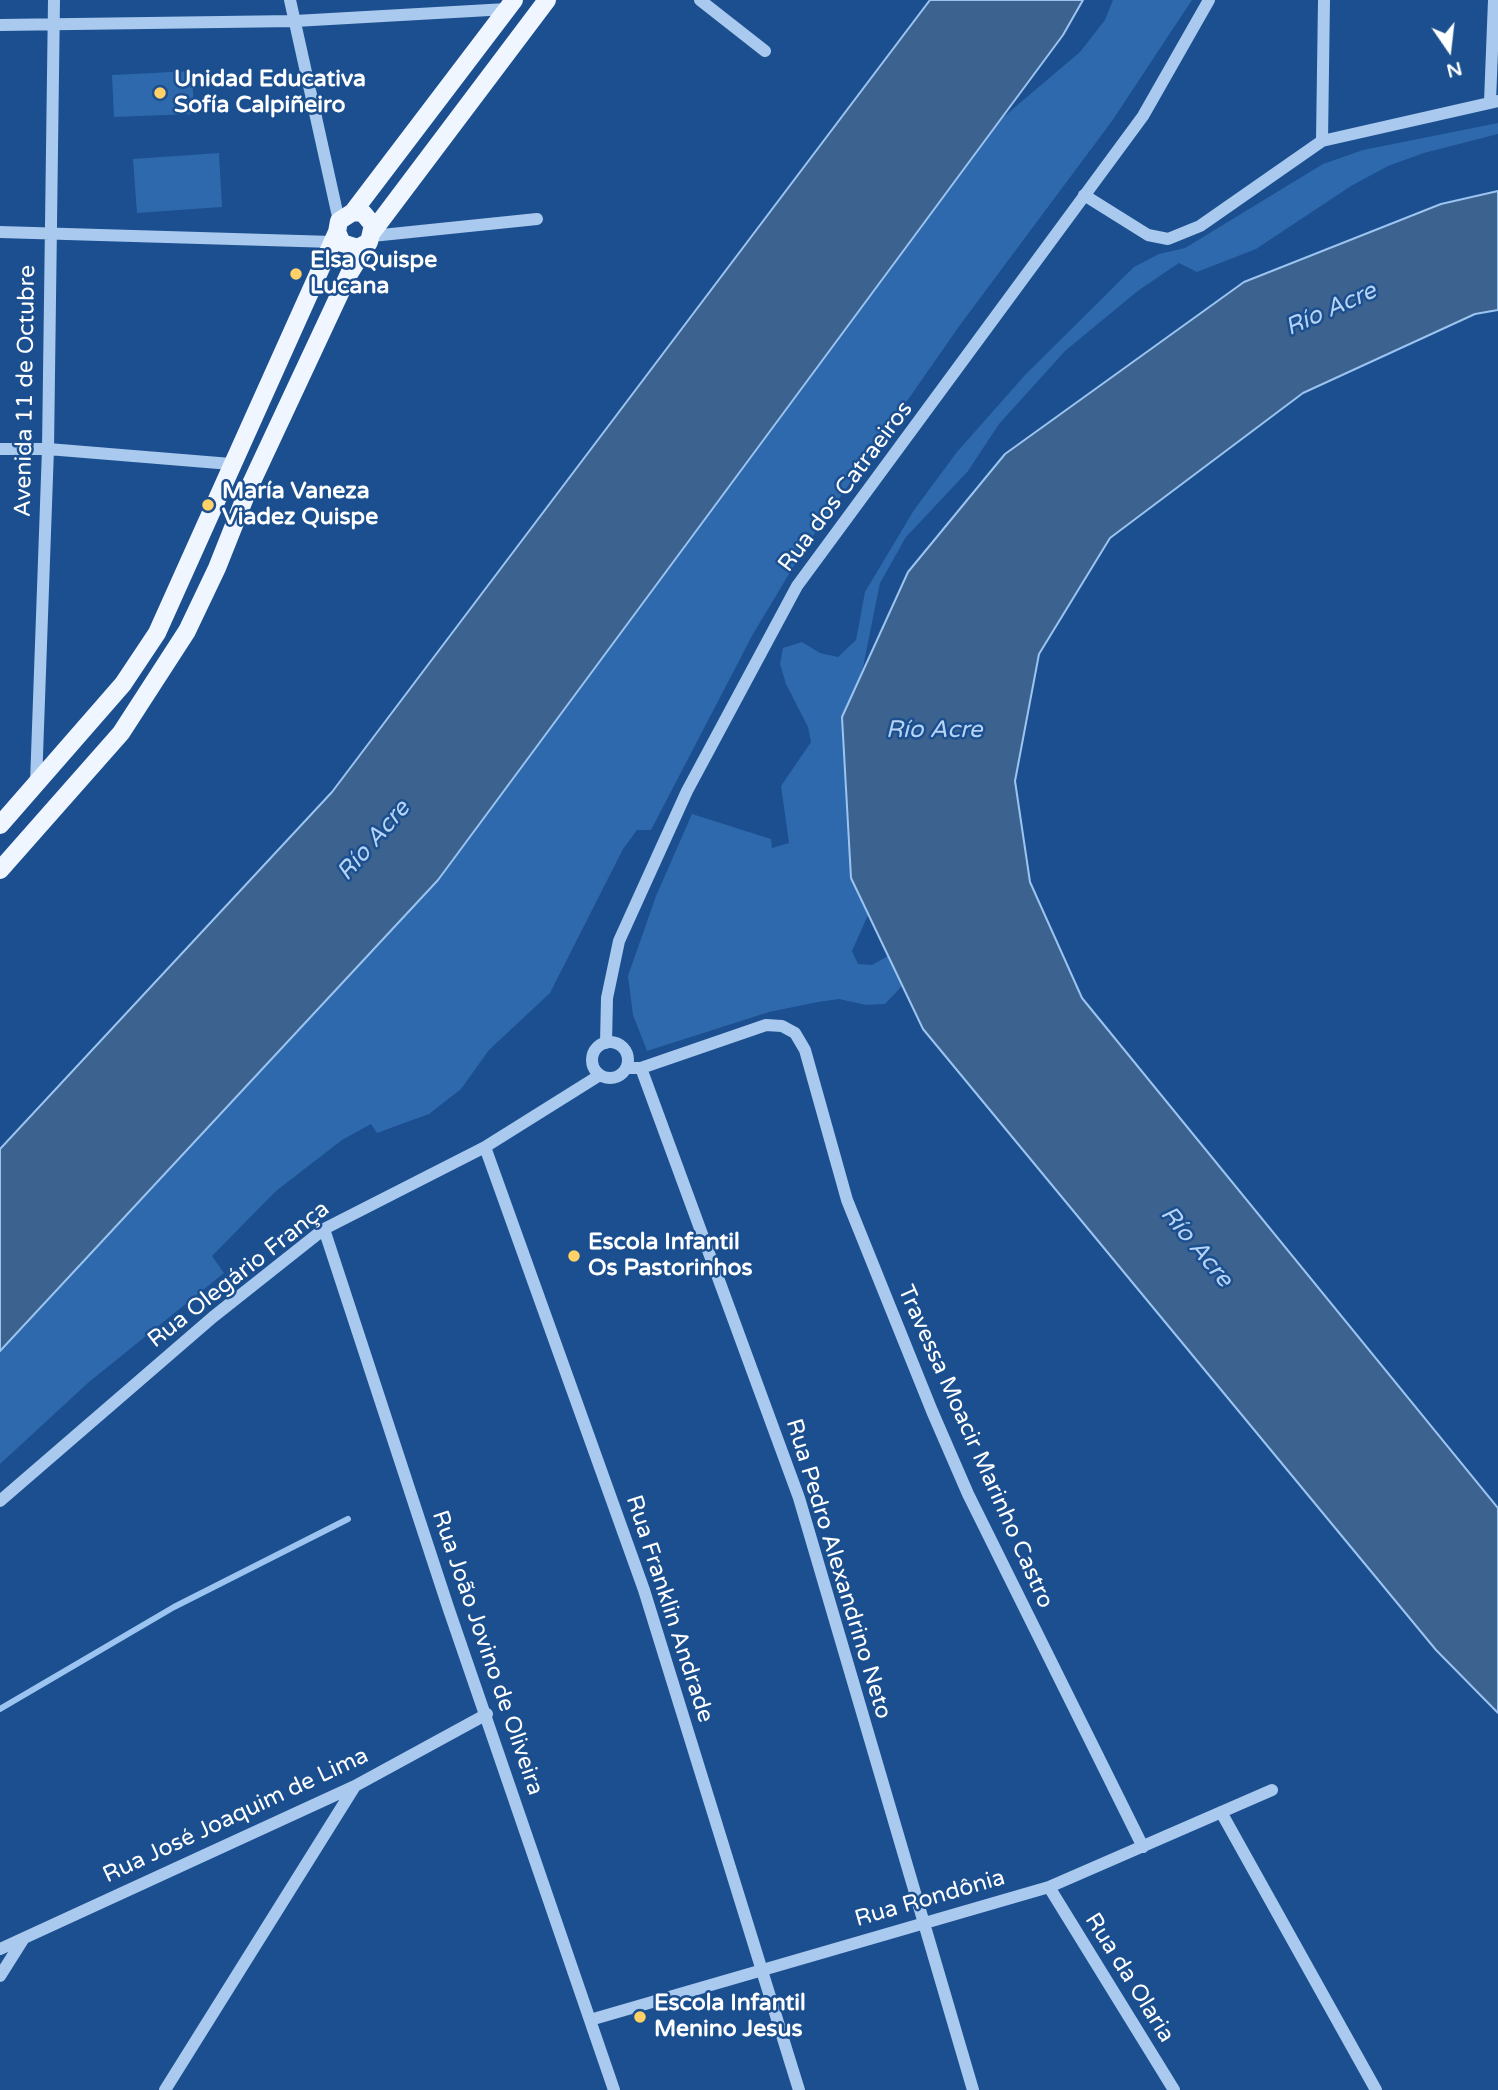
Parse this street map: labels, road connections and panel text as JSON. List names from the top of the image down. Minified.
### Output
{"streets":{"street":["Avenida 11 de Octubre","Rua dos Catraeiros","Rua Olegário França","Travessa Moacir Marinho Castro","Rua Pedro Alexandrino Neto","Rua Franklin Andrade","Rua João Jovino de Oliveira","Rua José Joaquim de Lima","Rua Rondônia","Rua da Olaria"]},"crossings":[["Rua dos Catraeiros","Rua Olegário França"],["Rua Olegário França","Rua Franklin Andrade"],["Rua Olegário França","Rua João Jovino de Oliveira"],["Travessa Moacir Marinho Castro","Rua Pedro Alexandrino Neto"],["Travessa Moacir Marinho Castro","Rua Rondônia"],["Rua Pedro Alexandrino Neto","Rua Rondônia"],["Rua Franklin Andrade","Rua Rondônia"],["Rua João Jovino de Oliveira","Rua José Joaquim de Lima"],["Rua João Jovino de Oliveira","Rua Rondônia"],["Rua Rondônia","Rua da Olaria"]],"water":["Río Acre"],"places":["Unidad Educativa Sofía Calpiñeiro","Elsa Quispe Lucana","María Vaneza Viadez Quispe","Escola Infantil Os Pastorinhos","Escola Infantil Menino Jesus"],"north":"bottom"}
